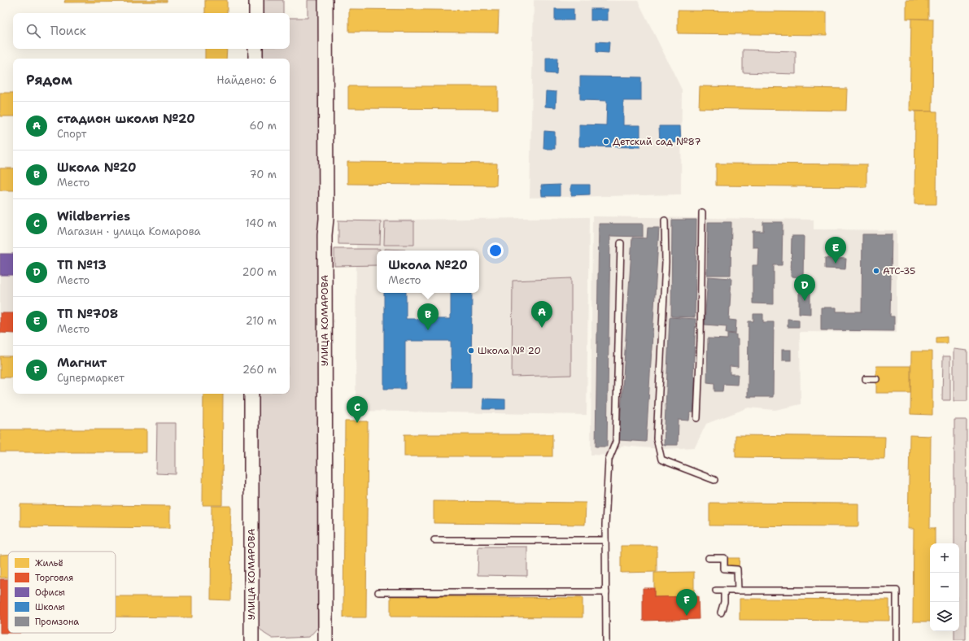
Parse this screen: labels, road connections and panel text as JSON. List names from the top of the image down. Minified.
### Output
{"streets":{"street":["УЛИЦА КОМАРОВА"]},"places":["Детский сад №87","АТС-35","Школа № 20"],"legend":["Жильё","Торговля","Офисы","Школы","Промзона"],"page":{"search":"Поиск","heading":["Рядом","Найдено: 6"],"list":[{"mark":"A","name":"стадион школы №20","note":"Спорт","value":"60 m"},{"mark":"B","name":"Школа №20","note":"Место","value":"70 m"},{"mark":"C","name":"Wildberries","note":"Магазин · улица Комарова","value":"140 m"},{"mark":"D","name":"ТП №13","note":"Место","value":"200 m"},{"mark":"E","name":"ТП №708","note":"Место","value":"210 m"},{"mark":"F","name":"Магнит","note":"Супермаркет","value":"260 m"}],"pins":["E","D","A","B","C","F"],"popup":["Школа №20","Место"],"map_buttons":["+","−"]}}
